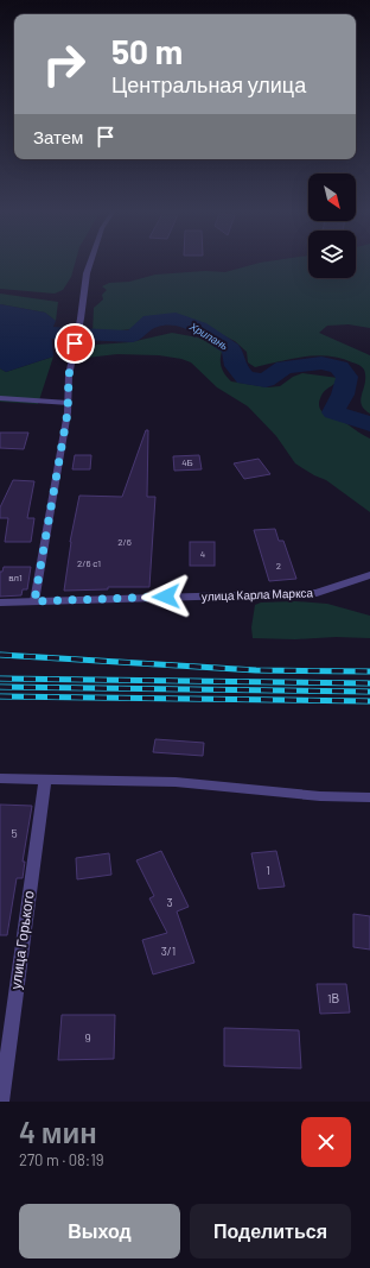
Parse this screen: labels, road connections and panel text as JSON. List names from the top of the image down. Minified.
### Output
{"streets":{"street":["улица Карла Маркса","улица Горького"]},"water":["Хрипань"],"house_numbers":["4Б","2/6","4","2/6 с1","2","вл1","5","1","3","3/1","1В","9"],"north":"bottom right","page":{"turn":["50 m","Центральная улица"],"then":"Затем","heading":["4 мин","270 m · 08:19"],"buttons":["Выход","Поделиться"]}}
